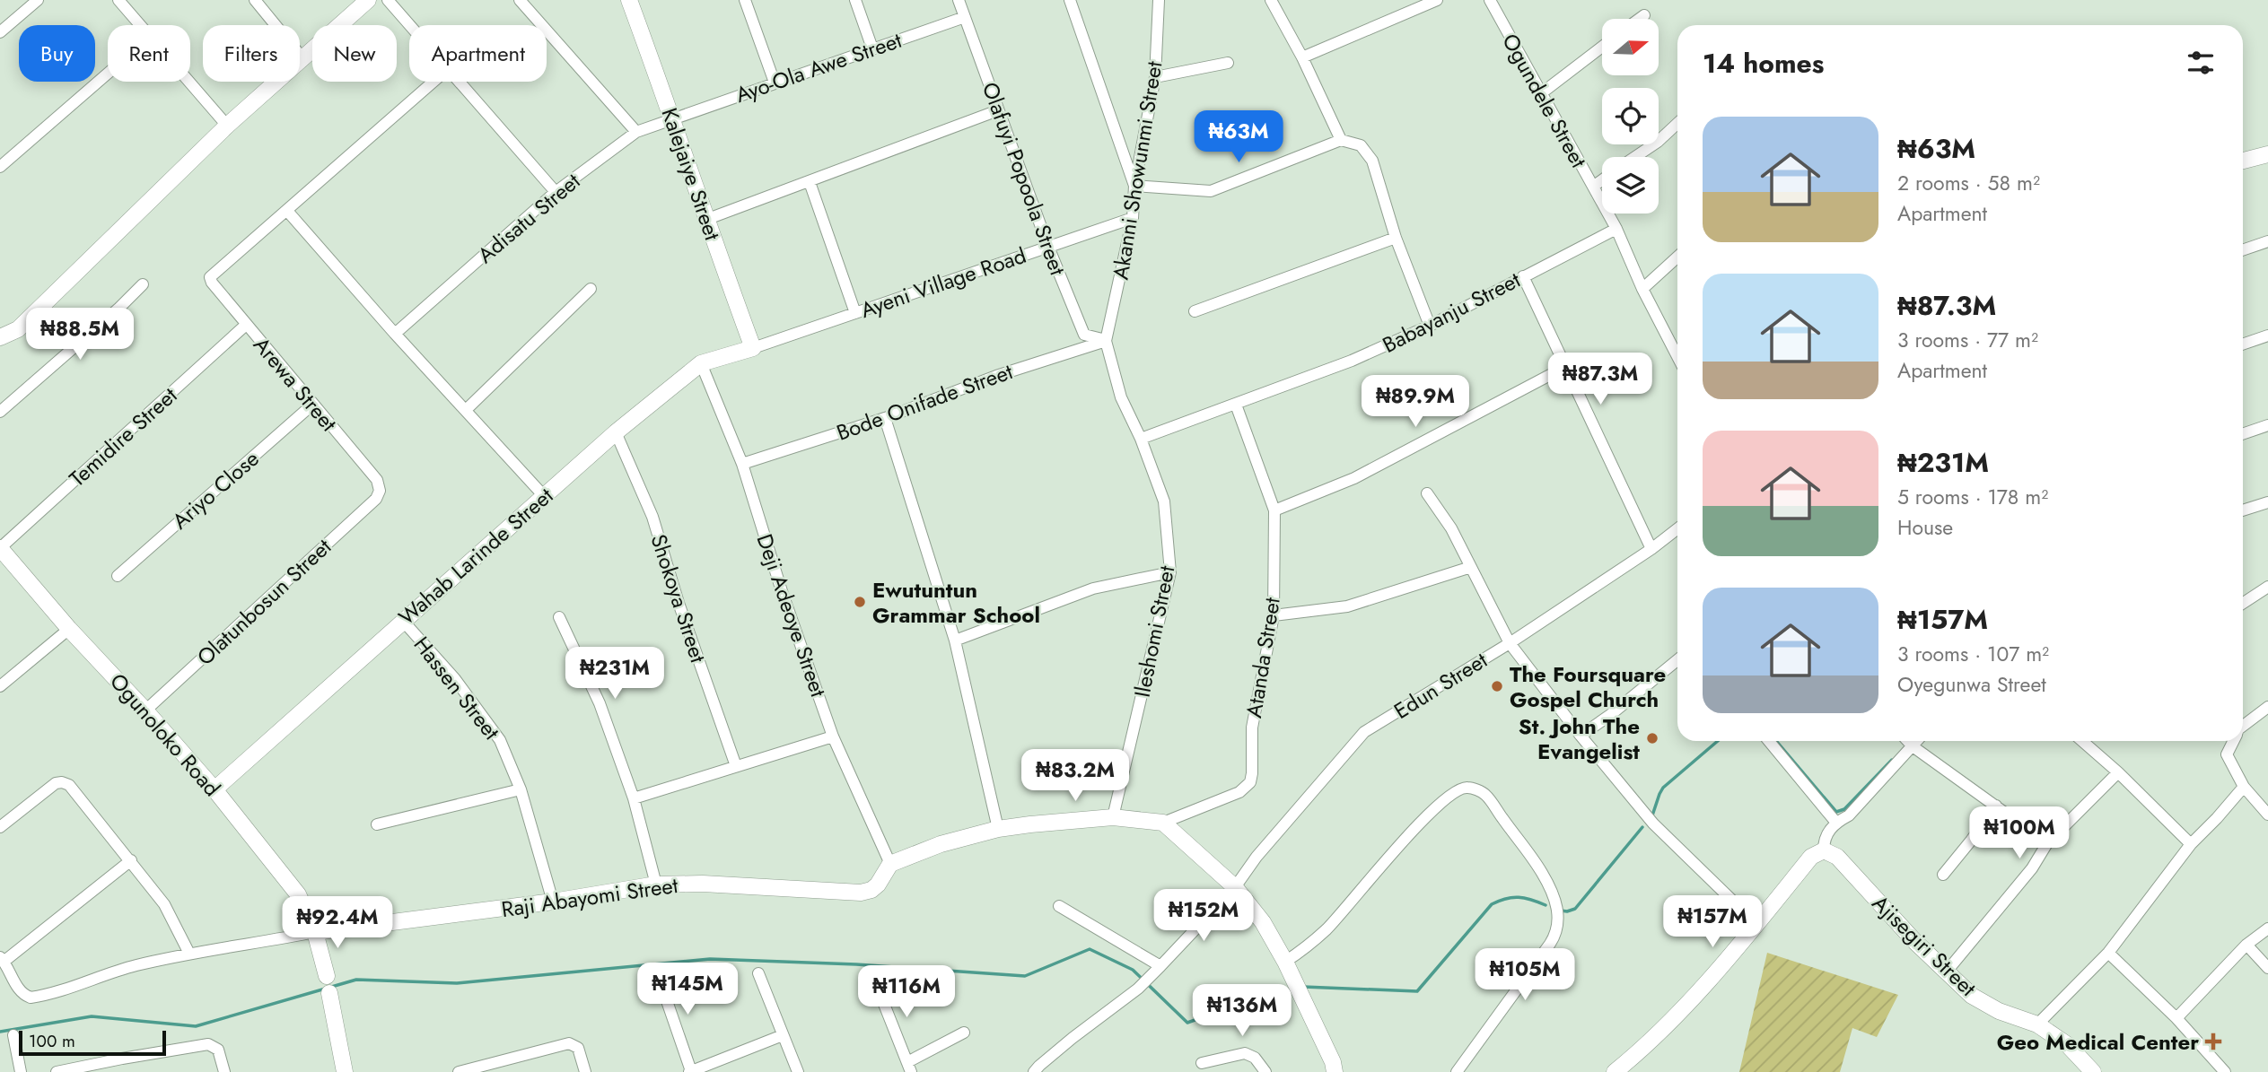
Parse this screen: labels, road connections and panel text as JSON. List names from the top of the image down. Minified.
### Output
{"streets":{"street":["Ayo-Ola Awe Street","Ogundele Street","Akanni Showunmi Street","Kalejaiye Street","Olafuyi Popoola Street","Adisatu Street","Ayeni Village Road","Babayanju Street","Arewa Street","Bode Onifade Street","Temidire Street","Ariyo Close","Wahab Larinde Street","Shokoya Street","Olatunbosun Street","Deji Adeoye Street","Ileshomi Street","Atanda Street","Edun Street","Hassen Street","Ogunoloko Road","Raji Abayomi Street","Ajisegiri Street"]},"crossings":[["Ayo-Ola Awe Street","Kalejaiye Street"],["Ayo-Ola Awe Street","Olafuyi Popoola Street"],["Ayo-Ola Awe Street","Adisatu Street"],["Ogundele Street","Babayanju Street"],["Akanni Showunmi Street","Olafuyi Popoola Street"],["Akanni Showunmi Street","Ayeni Village Road"],["Akanni Showunmi Street","Bode Onifade Street"],["Akanni Showunmi Street","Ileshomi Street"],["Kalejaiye Street","Adisatu Street"],["Kalejaiye Street","Ayeni Village Road"],["Kalejaiye Street","Wahab Larinde Street"],["Olafuyi Popoola Street","Ayeni Village Road"],["Olafuyi Popoola Street","Bode Onifade Street"],["Olafuyi Popoola Street","Ileshomi Street"],["Ayeni Village Road","Wahab Larinde Street"],["Babayanju Street","Ileshomi Street"],["Babayanju Street","Atanda Street"],["Arewa Street","Temidire Street"],["Arewa Street","Ariyo Close"],["Arewa Street","Olatunbosun Street"],["Bode Onifade Street","Deji Adeoye Street"],["Bode Onifade Street","Ileshomi Street"],["Temidire Street","Ogunoloko Road"],["Wahab Larinde Street","Shokoya Street"],["Wahab Larinde Street","Deji Adeoye Street"],["Wahab Larinde Street","Hassen Street"],["Wahab Larinde Street","Ogunoloko Road"],["Olatunbosun Street","Ogunoloko Road"],["Deji Adeoye Street","Raji Abayomi Street"],["Hassen Street","Raji Abayomi Street"],["Ogunoloko Road","Raji Abayomi Street"]],"places":{"other":["Ewutuntun Grammar School","The Foursquare Gospel Church","St. John The Evangelist"],"health":["Geo Medical Center"]},"scale_bar":"100 m","north":"right","page":{"chip":["Buy","Rent","Filters","New","Apartment"],"heading":"14 homes","list":[{"name":"₦63M","note":"2 rooms · 58 m² · Apartment"},{"name":"₦87.3M","note":"3 rooms · 77 m² · Apartment"},{"name":"₦231M","note":"5 rooms · 178 m² · House"},{"name":"₦157M","note":"3 rooms · 107 m² · Oyegunwa Street"}],"price":["₦63M","₦88.5M","₦87.3M","₦89.9M","₦231M","₦83.2M","₦100M","₦152M","₦157M","₦92.4M","₦105M","₦145M","₦116M","₦136M"],"scale":"100 m"}}
